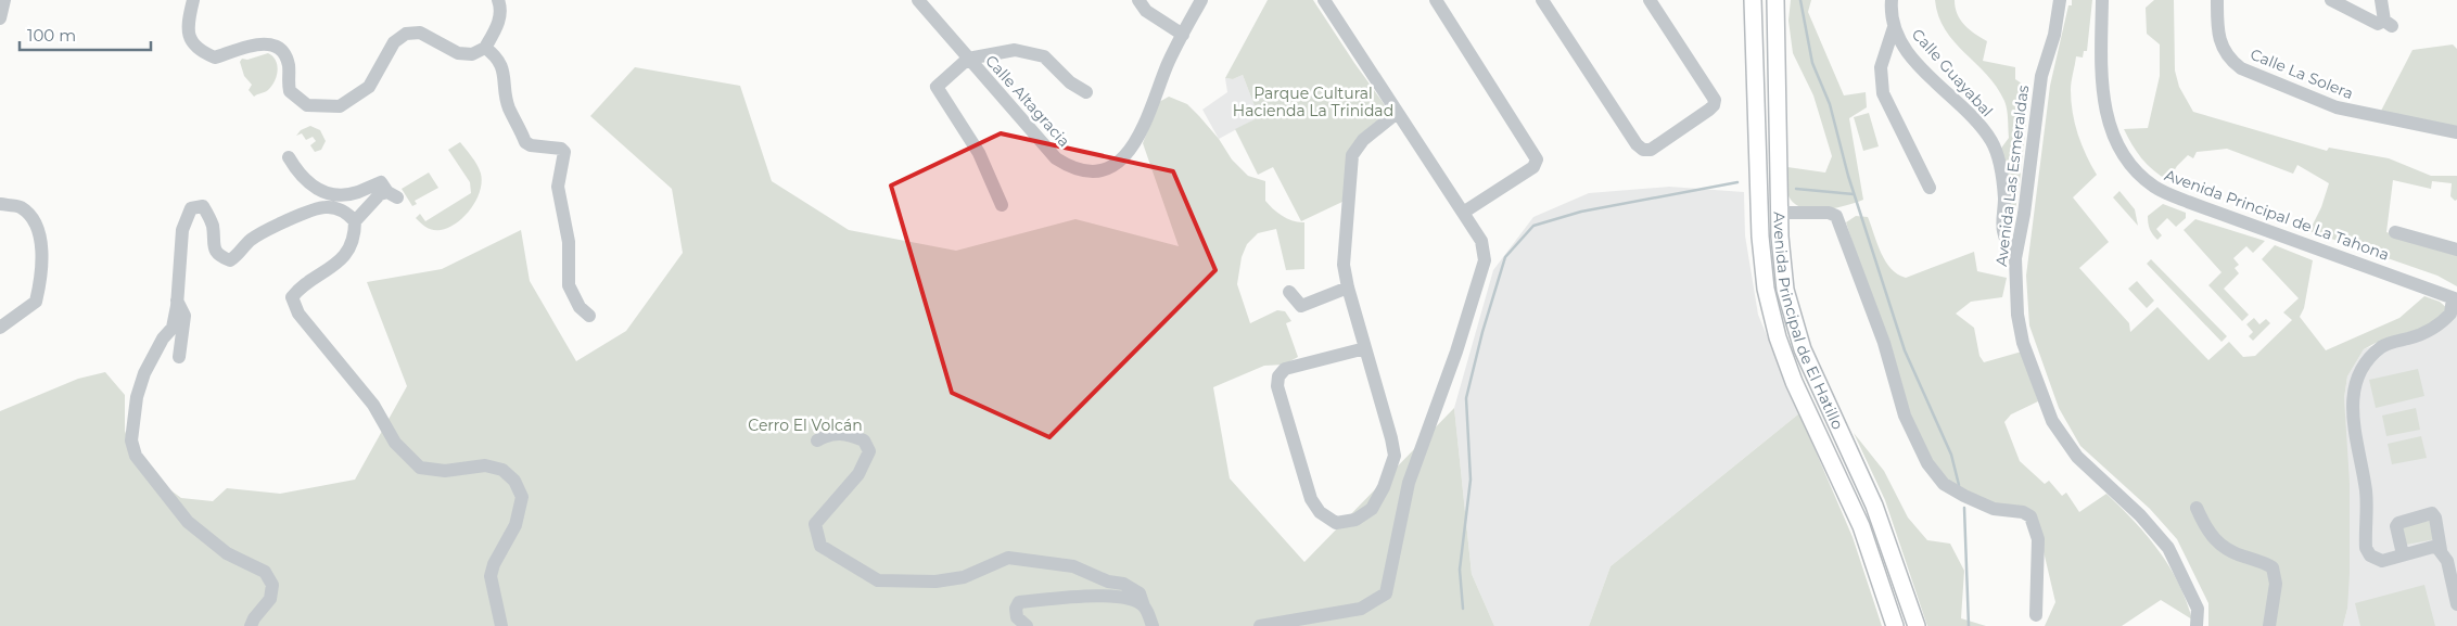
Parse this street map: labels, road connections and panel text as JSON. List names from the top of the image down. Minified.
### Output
{"streets":{"main road":["Avenida Principal de El Hatillo"],"street":["Calle Guayabal","Calle La Solera","Calle Altagracia","Avenida Las Esmeraldas","Avenida Principal de La Tahona"]},"crossings":[["Calle Guayabal","Avenida Las Esmeraldas"]],"parks":["Parque Cultural Hacienda La Trinidad","Cerro El Volcán"],"scale_bar":"100 m"}
